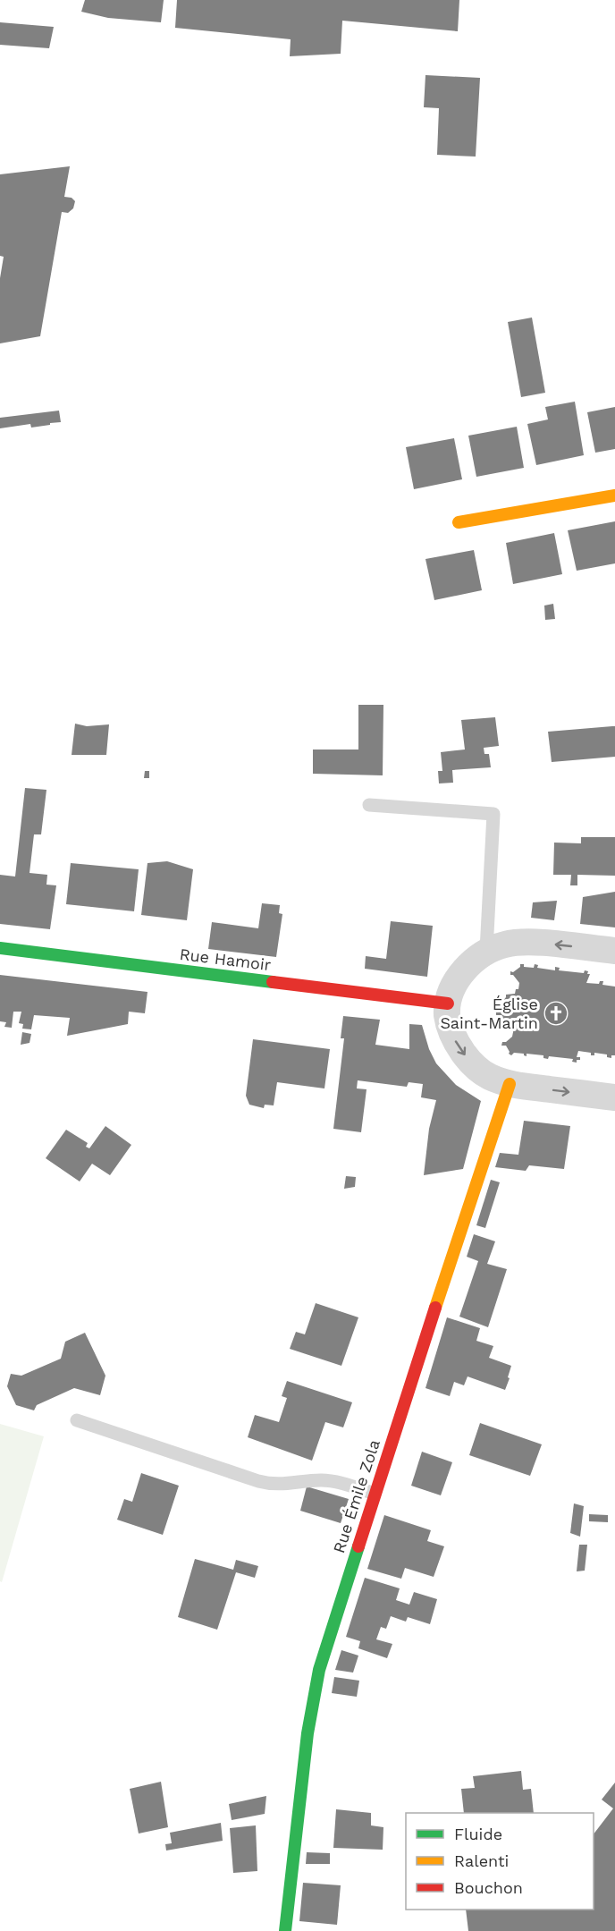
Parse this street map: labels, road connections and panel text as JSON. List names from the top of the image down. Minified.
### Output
{"streets":{"street":["Rue Hamoir","Rue Émile Zola"]},"places":{"church":["Église Saint-Martin"]},"legend":["Fluide","Ralenti","Bouchon"]}
